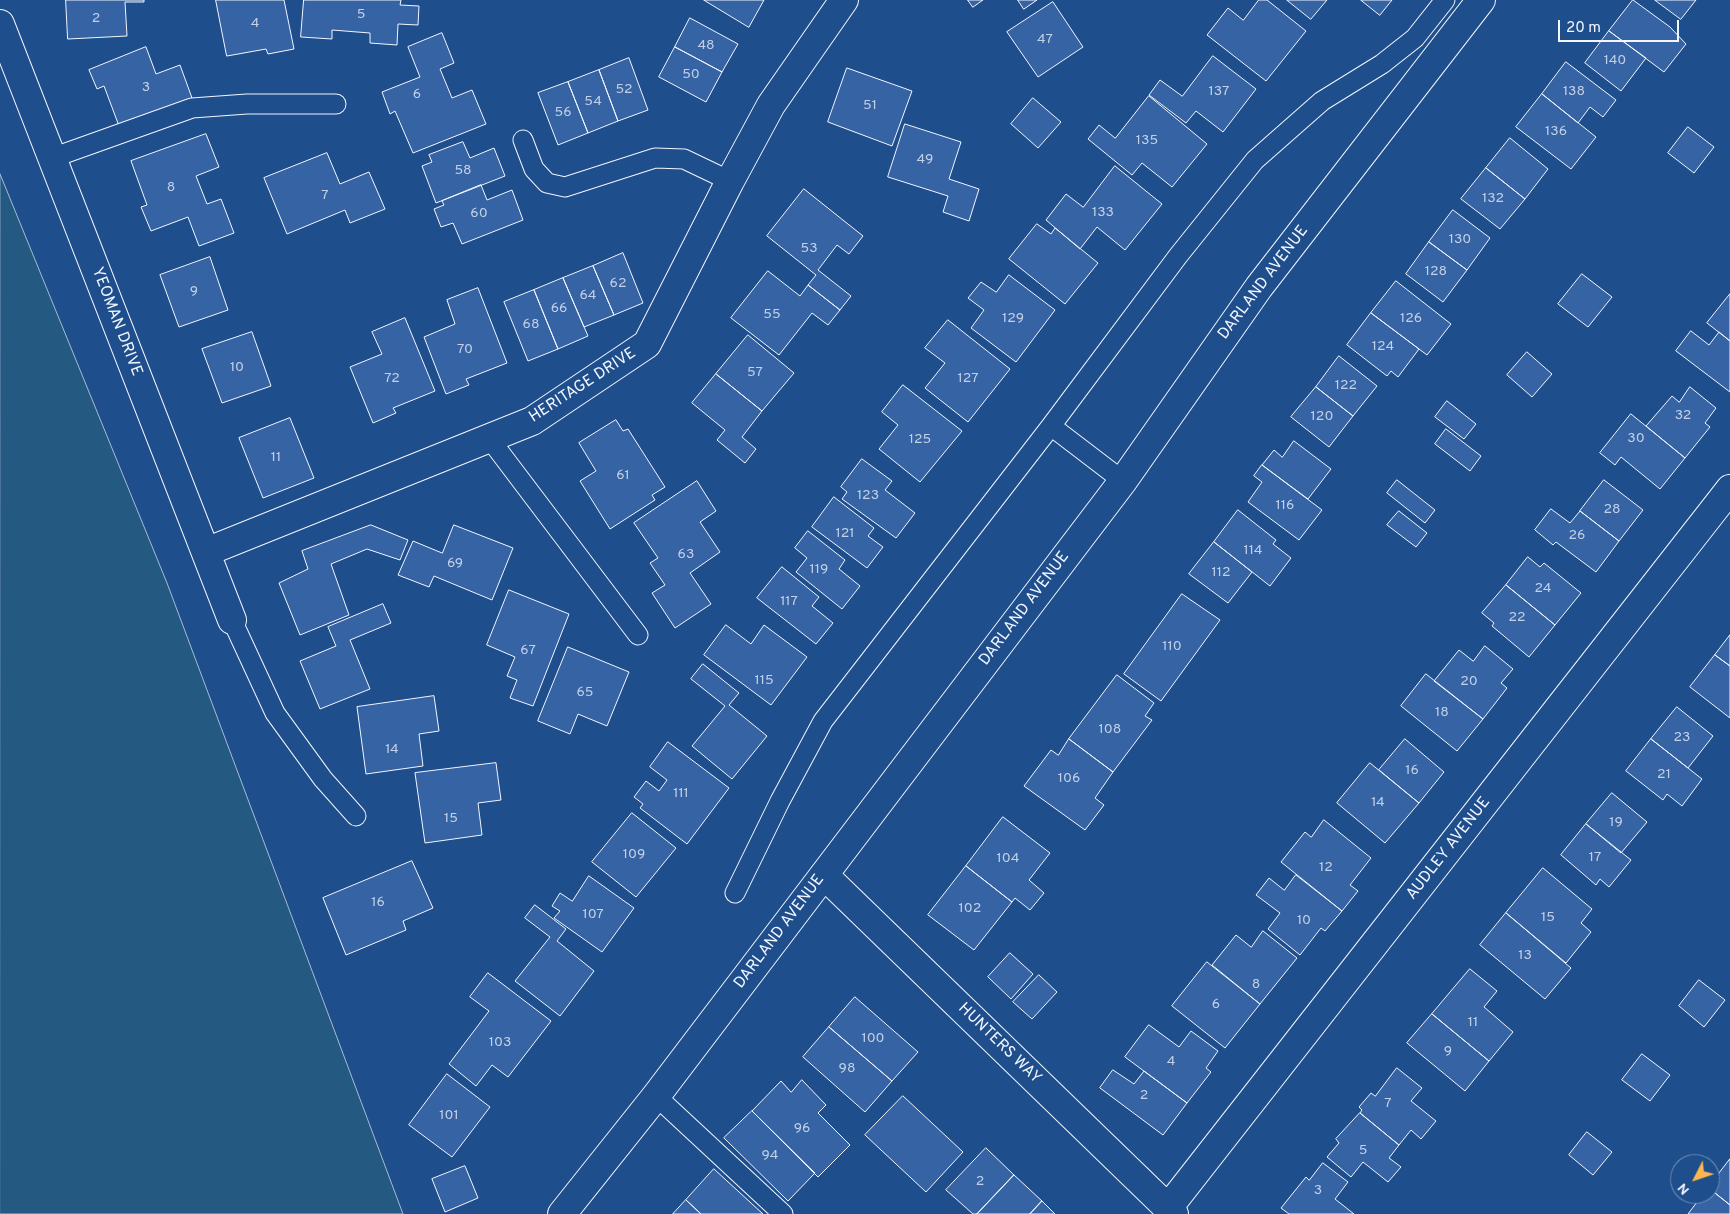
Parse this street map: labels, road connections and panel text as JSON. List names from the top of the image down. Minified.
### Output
{"streets":{"street":["DARLAND AVENUE","YEOMAN DRIVE","HERITAGE DRIVE","AUDLEY AVENUE","HUNTERS WAY"]},"crossings":[["DARLAND AVENUE","HUNTERS WAY"],["YEOMAN DRIVE","HERITAGE DRIVE"],["AUDLEY AVENUE","HUNTERS WAY"]],"house_numbers":["5","2","4","47","48","140","50","3","52","137","138","6","54","51","56","136","135","49","58","8","7","132","133","60","130","53","128","62","9","64","66","55","129","126","68","124","70","10","57","72","127","122","32","120","30","125","11","61","123","116","28","121","26","114","63","69","119","112","24","117","22","110","67","115","20","65","18","108","23","14","16","21","106","111","14","15","19","109","17","104","12","16","102","107","15","10","13","8","6","11","100","103","9","4","98","2","7","101","96","5","94","2","3"],"scale_bar":"20 m","north":"bottom left"}
